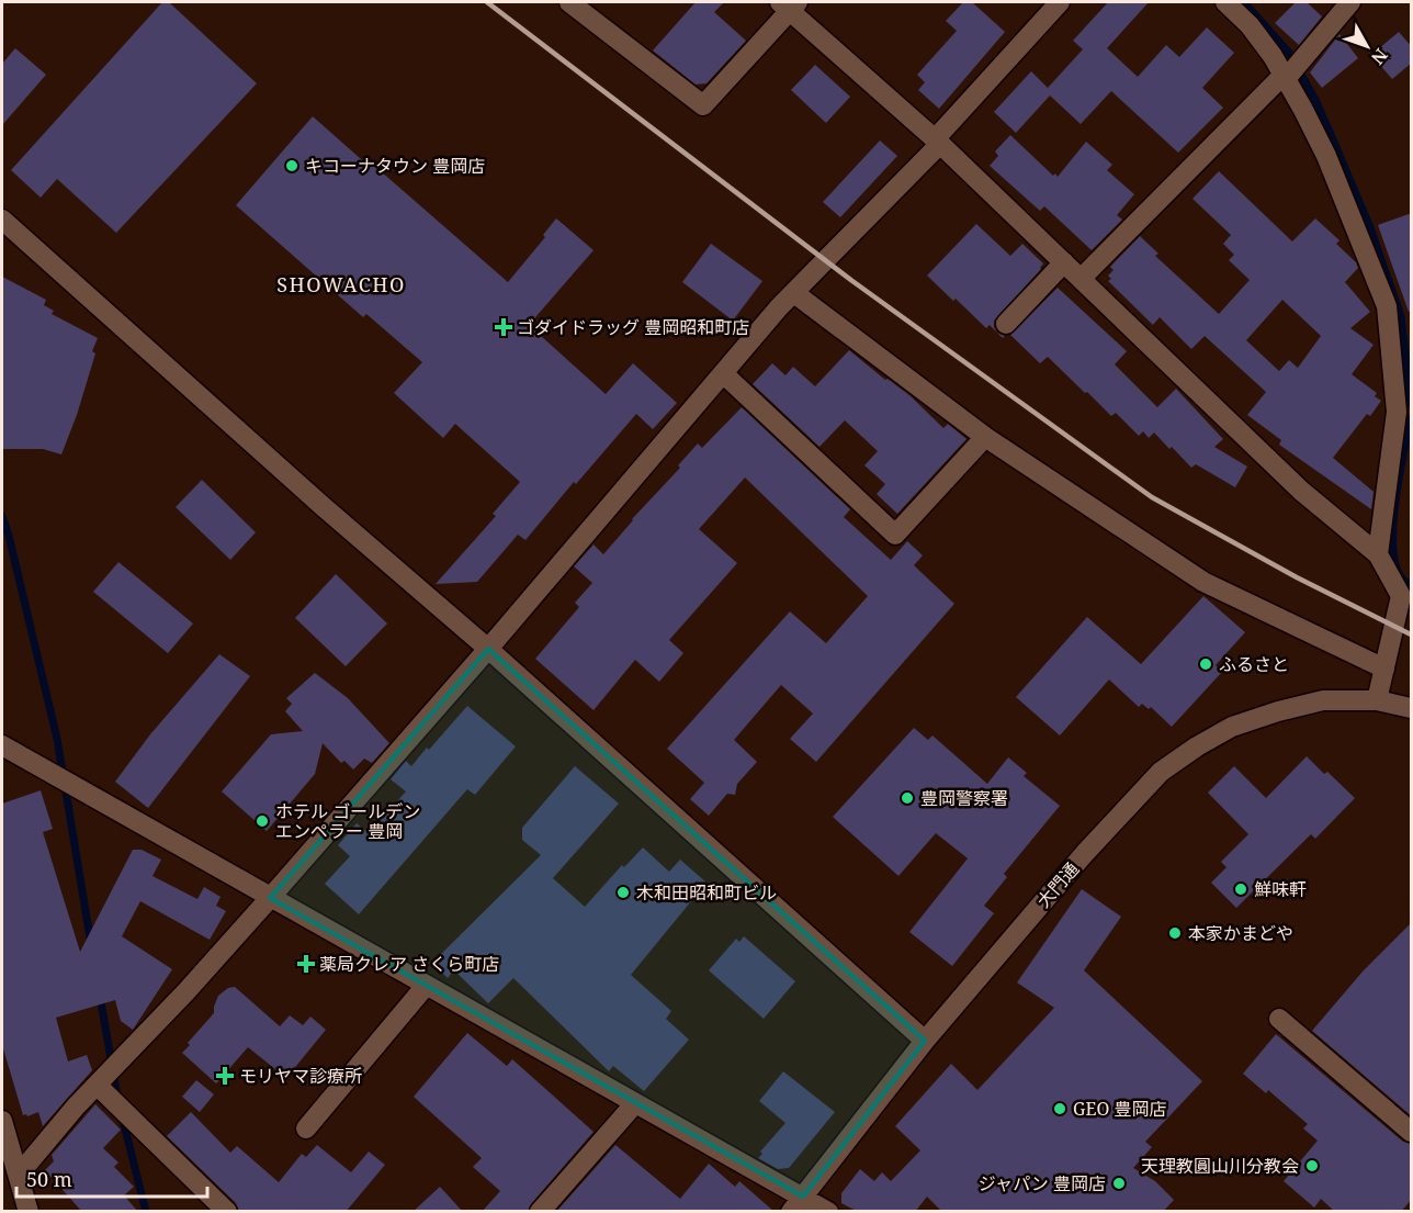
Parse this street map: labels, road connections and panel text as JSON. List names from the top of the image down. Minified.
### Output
{"streets":{"street":["大門通"]},"districts":["SHOWACHO"],"places":{"other":["キコーナタウン 豊岡店","ふるさと","豊岡警察署","ホテル ゴールデン エンペラー 豊岡","鮮味軒","木和田昭和町ビル","本家かまどや","GEO 豊岡店","天理教圓山川分教会","ジャパン 豊岡店"],"health":["ゴダイドラッグ 豊岡昭和町店","薬局クレア さくら町店","モリヤマ診療所"]},"scale_bar":"50 m","north":"bottom right"}
